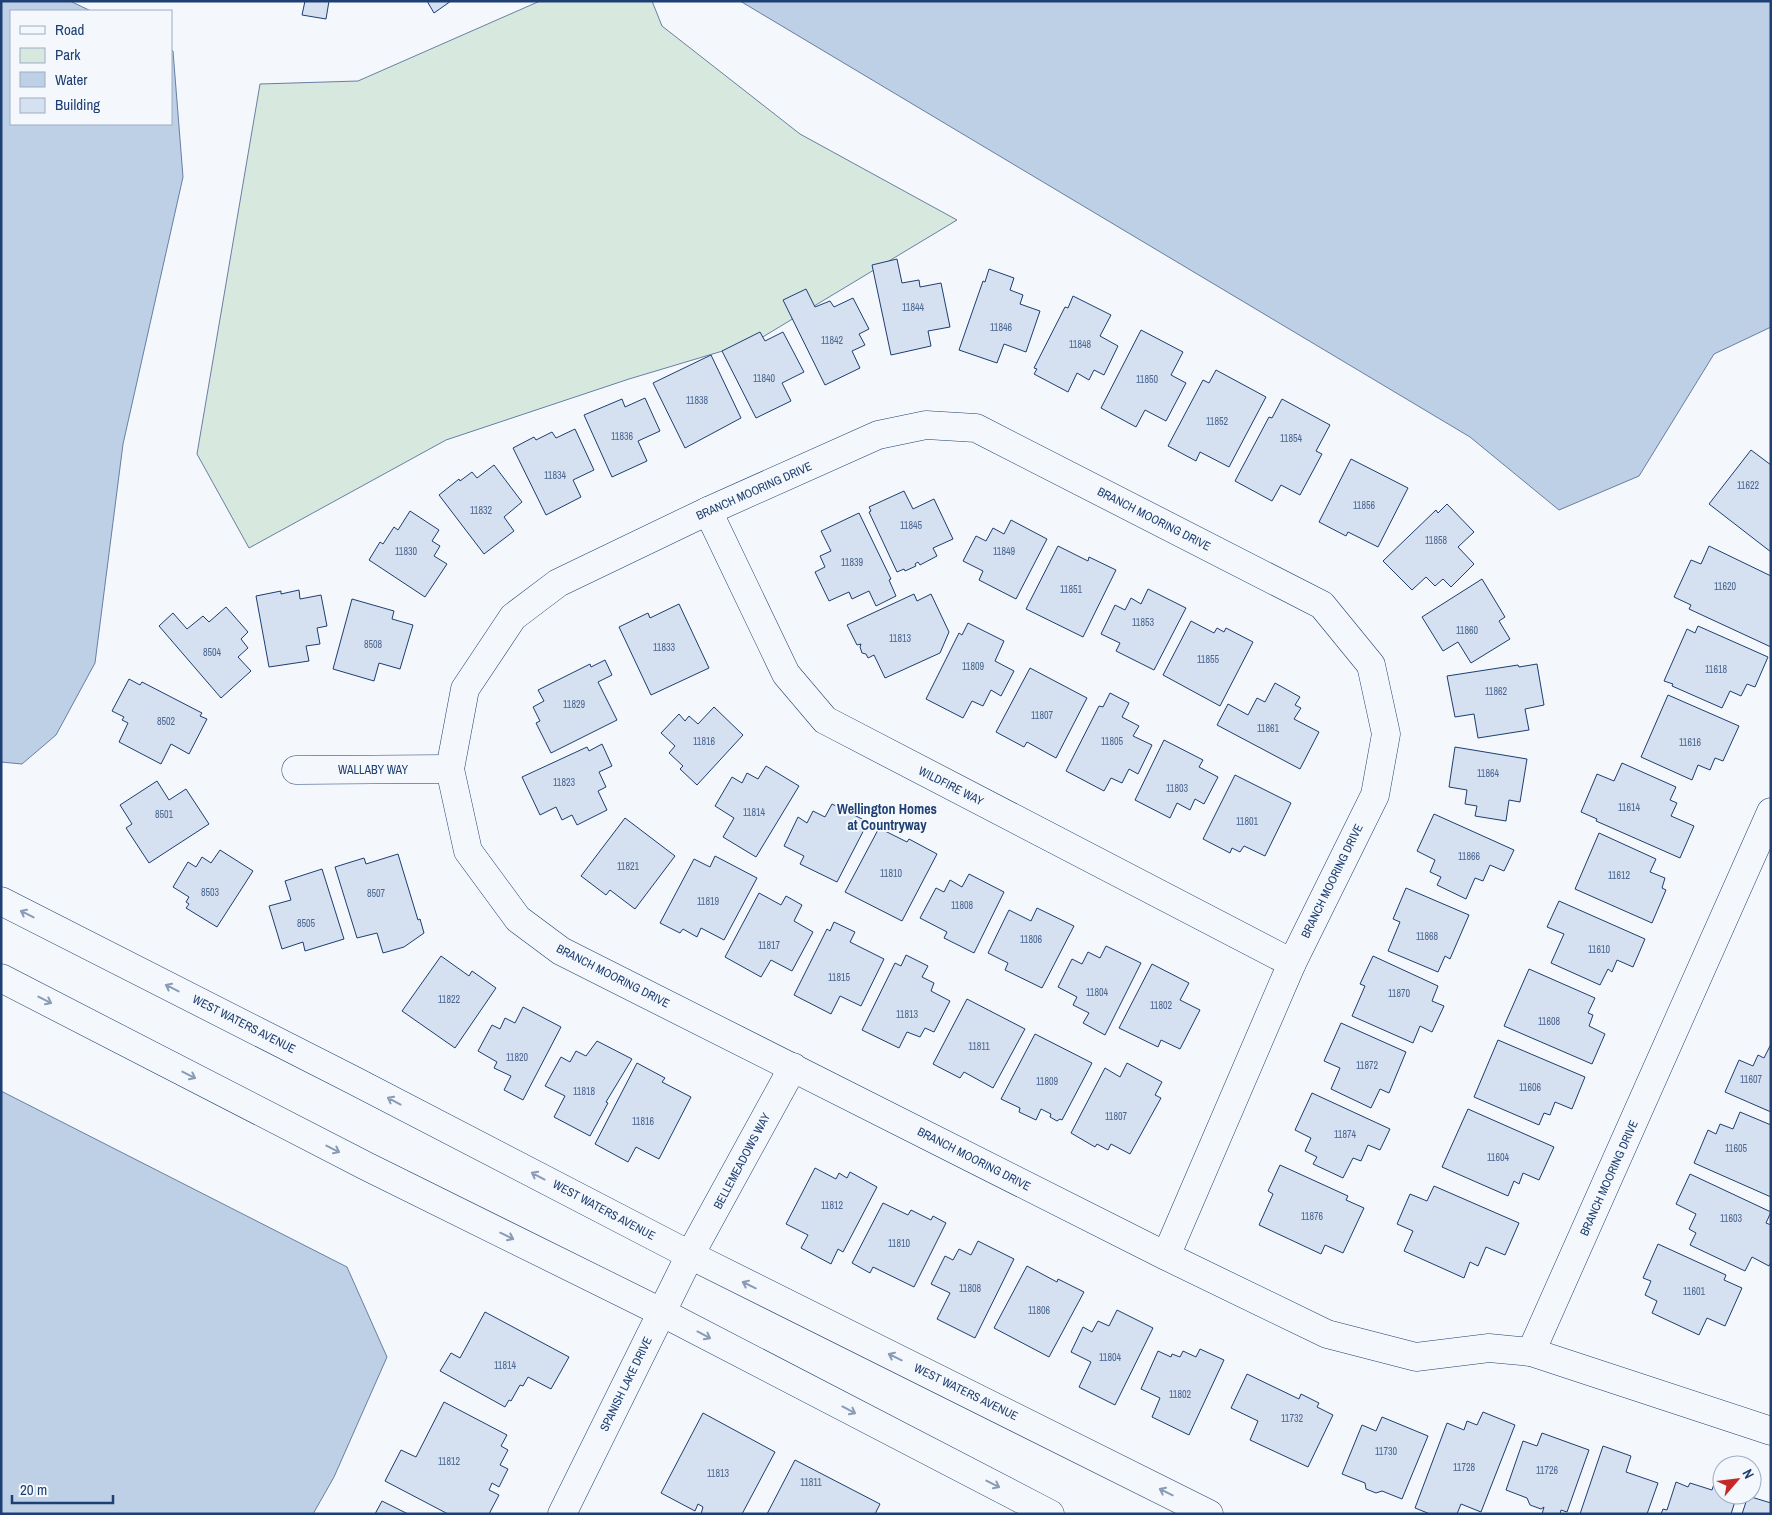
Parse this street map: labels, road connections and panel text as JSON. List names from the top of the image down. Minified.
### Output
{"streets":{"street":["BRANCH MOORING DRIVE","WALLABY WAY","WILDFIRE WAY","WEST WATERS AVENUE","BELLEMEADOWS WAY","SPANISH LAKE DRIVE"]},"crossings":[["BRANCH MOORING DRIVE","WALLABY WAY"],["BRANCH MOORING DRIVE","WILDFIRE WAY"],["BRANCH MOORING DRIVE","BELLEMEADOWS WAY"],["WEST WATERS AVENUE","BELLEMEADOWS WAY"],["WEST WATERS AVENUE","SPANISH LAKE DRIVE"],["BELLEMEADOWS WAY","SPANISH LAKE DRIVE"]],"districts":["Wellington Homes at Countryway"],"house_numbers":["11844","11846","11842","11848","11840","11850","11838","11852","11836","11854","11834","11622","11856","11832","11845","11858","11830","11849","11839","11620","11851","11853","11860","11813","8508","11833","8504","11855","11809","11618","11862","11829","11807","8502","11861","11816","11805","11616","11864","11823","11803","11614","11814","8501","11801","11866","11821","11810","11612","8503","8507","11819","11808","8505","11868","11806","11817","11610","11815","11804","11870","11822","11802","11813","11608","11811","11820","11872","11607","11809","11606","11818","11807","11816","11874","11605","11604","11812","11876","11603","11810","11808","11601","11806","11804","11814","11802","11732","11730","11812","11728","11726","11813","11811"],"legend":["Road","Park","Water","Building"],"scale_bar":"20 m","north":"top right"}
